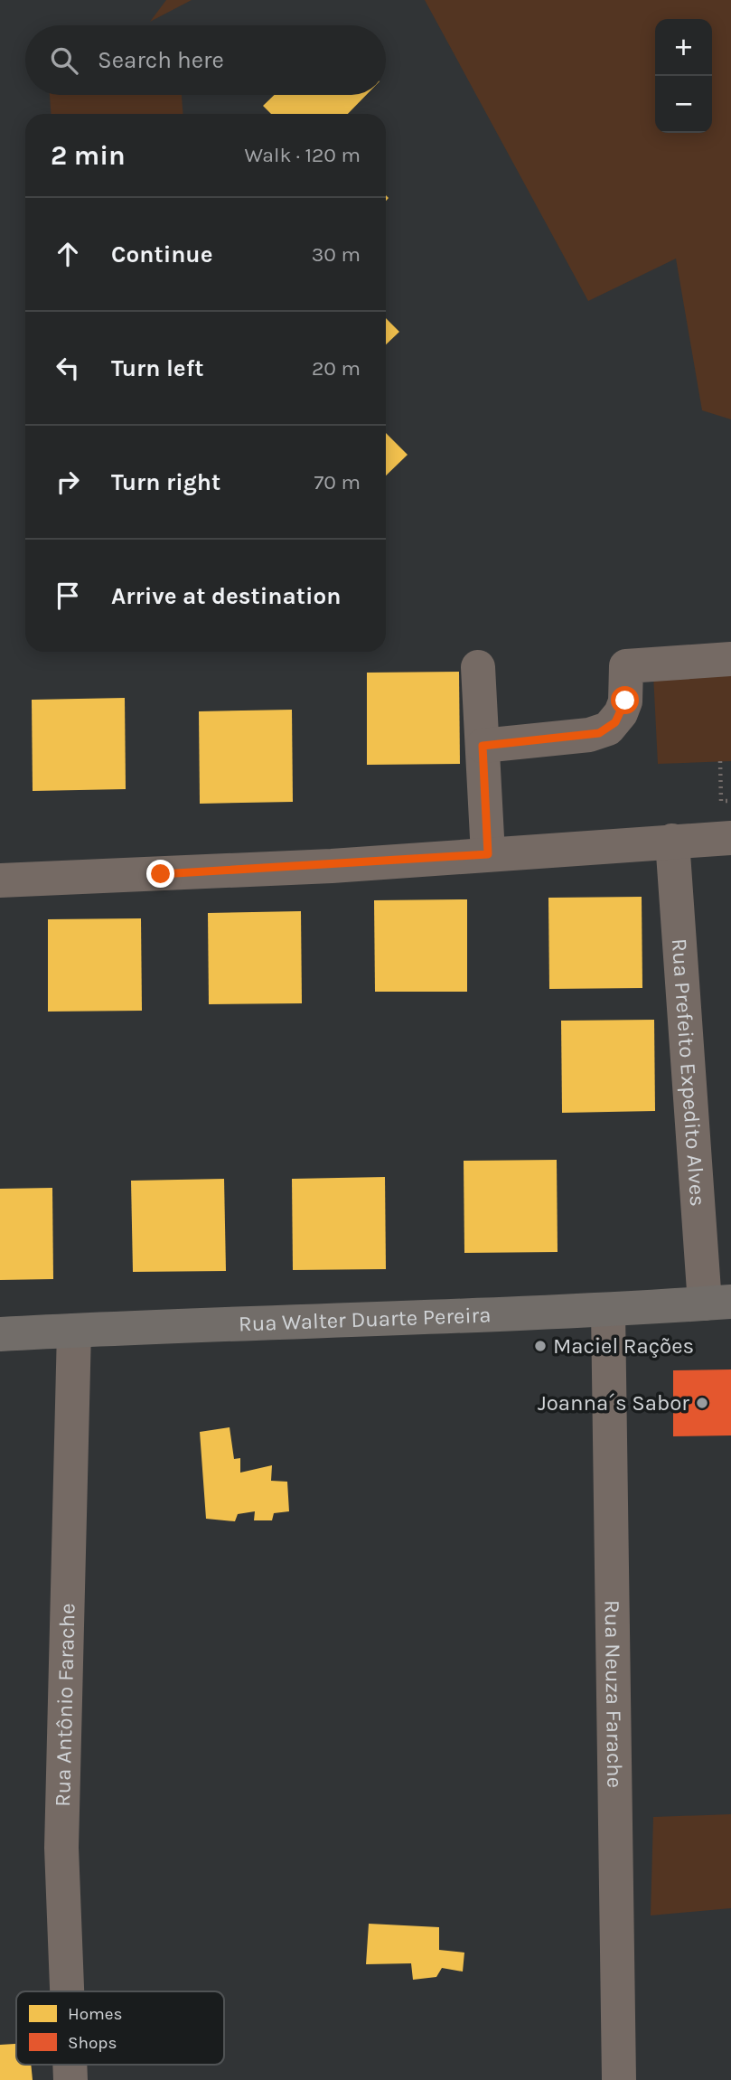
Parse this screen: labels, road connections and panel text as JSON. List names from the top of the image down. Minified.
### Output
{"streets":{"main road":["Rua Walter Duarte Pereira"],"street":["Rua Prefeito Expedito Alves","Rua Neuza Farache","Rua Antônio Farache"]},"crossings":[["Rua Prefeito Expedito Alves","Rua Walter Duarte Pereira"],["Rua Walter Duarte Pereira","Rua Neuza Farache"],["Rua Walter Duarte Pereira","Rua Antônio Farache"]],"places":["Maciel Rações","Joanna´s Sabor"],"legend":["Homes","Shops"],"page":{"map_buttons":["+","−"],"search":"Search here","heading":["2 min","Walk · 120 m"],"list":[["Continue","30 m"],["Turn left","20 m"],["Turn right","70 m"],"Arrive at destination"]}}
